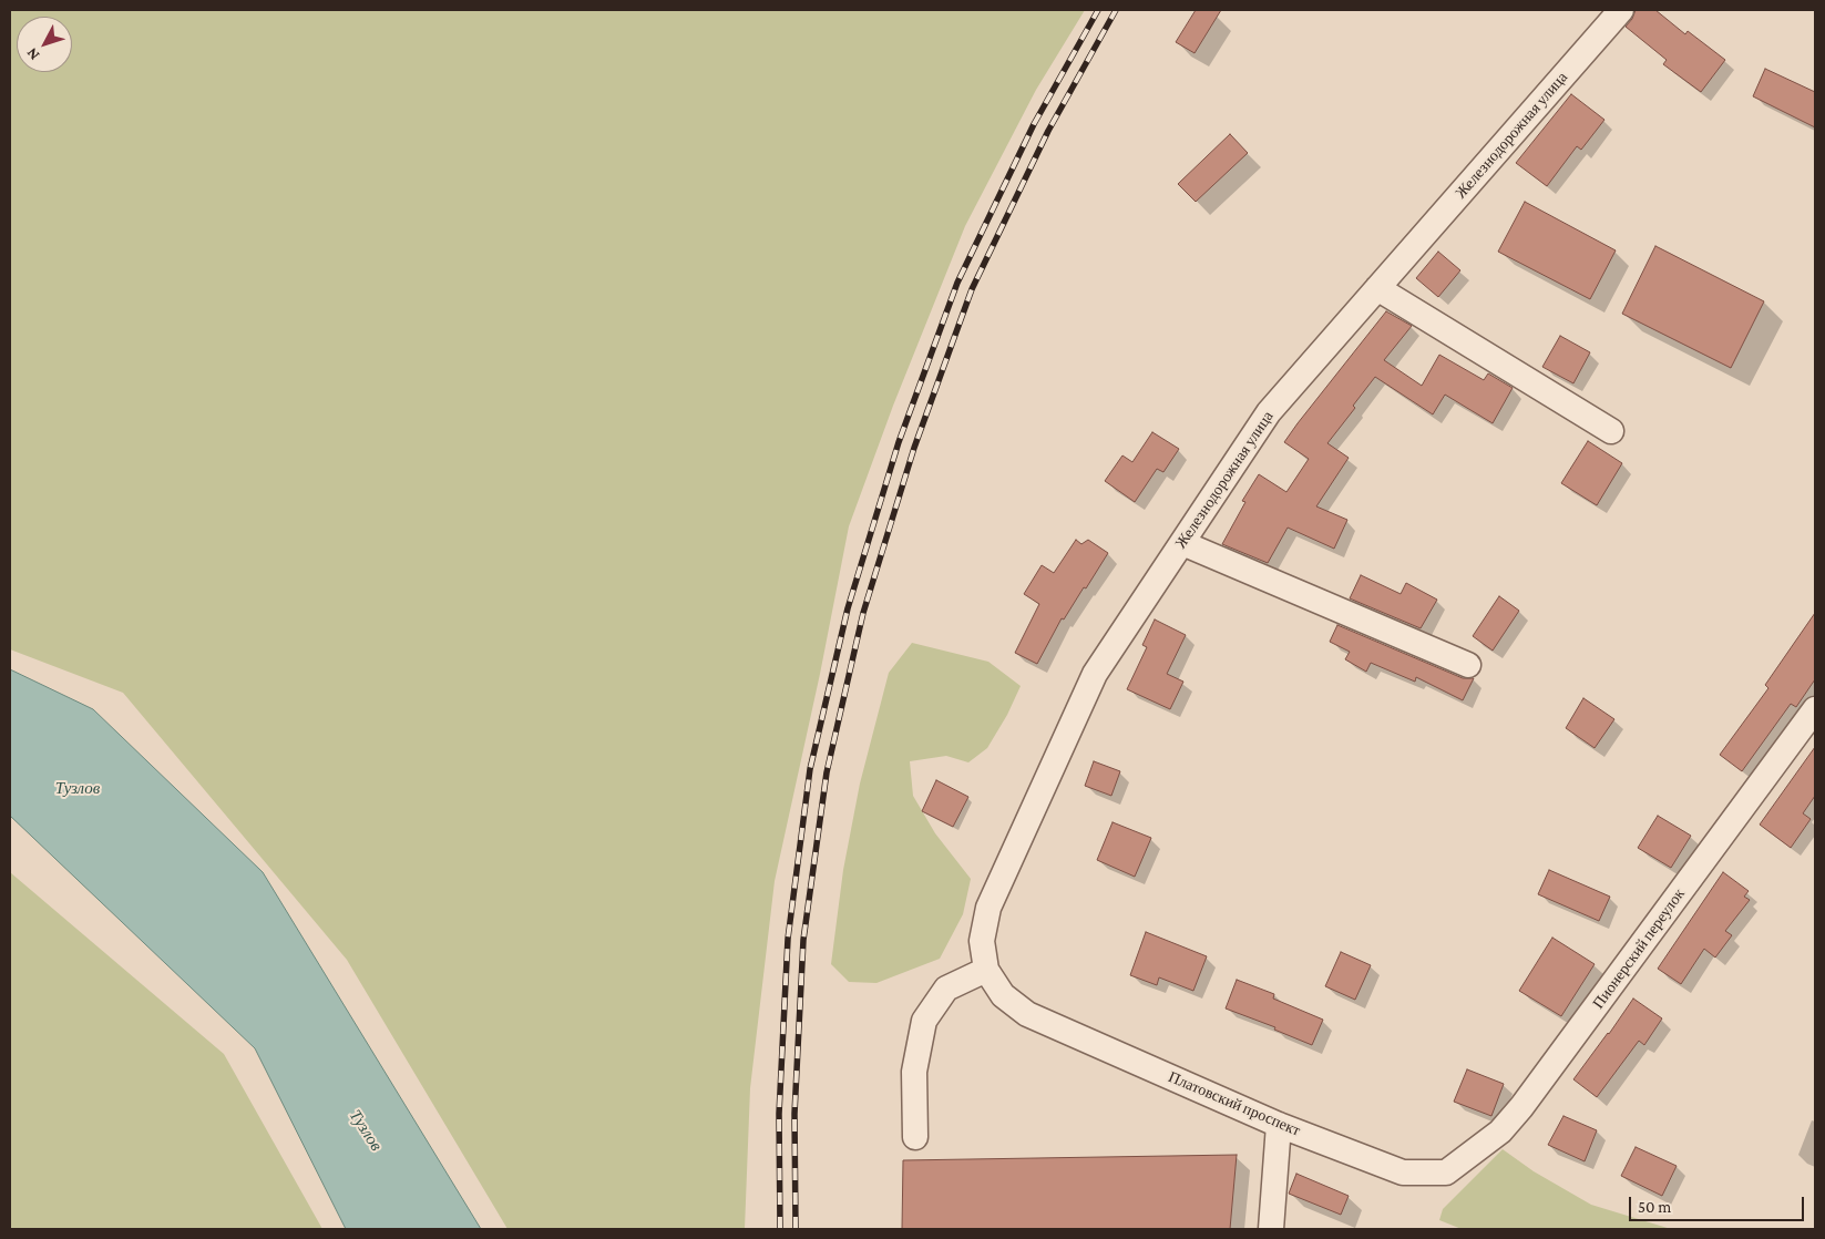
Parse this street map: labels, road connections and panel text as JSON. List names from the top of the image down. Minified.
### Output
{"streets":{"street":["Железнодорожная улица","Пионерский переулок","Платовский проспект"]},"crossings":[["Железнодорожная улица","Платовский проспект"],["Пионерский переулок","Платовский проспект"]],"water":["Тузлов"],"scale_bar":"50 m","north":"bottom left"}
